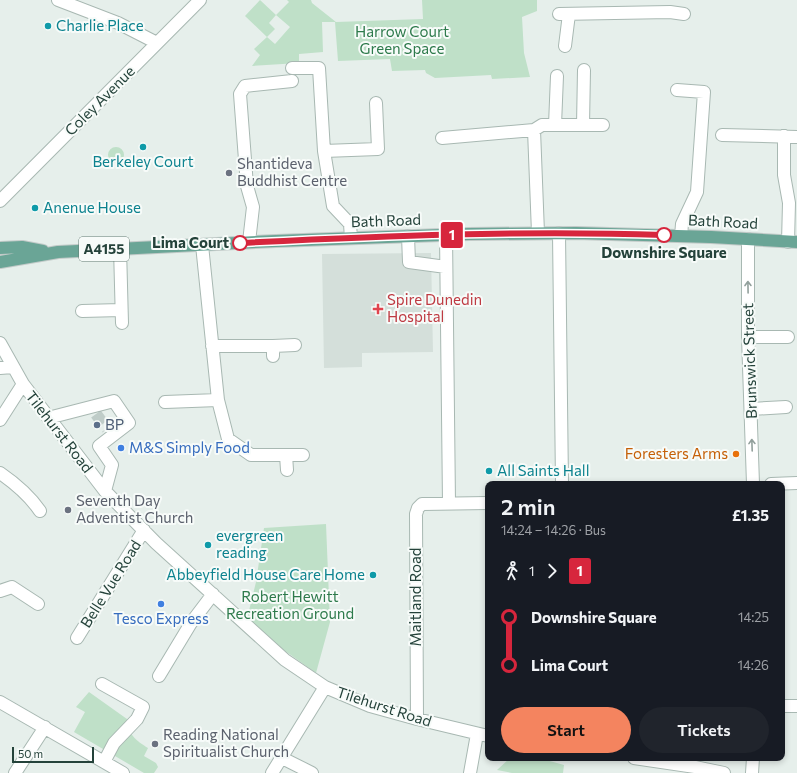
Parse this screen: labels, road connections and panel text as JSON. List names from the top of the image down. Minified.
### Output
{"streets":{"main road":["Bath Road","A4155"],"street":["Coley Avenue","Brunswick Street","Tilehurst Road","Belle Vue Road","Maitland Road"]},"crossings":[["Bath Road","Brunswick Street"],["Tilehurst Road","Belle Vue Road"],["Tilehurst Road","Maitland Road"]],"one_way":["Brunswick Street"],"parks":["Harrow Court Green Space","Robert Hewitt Recreation Ground"],"places":{"other":["Charlie Place","Berkeley Court","Shantideva Buddhist Centre","Anenue House","Downshire Square","Lima Court","BP","M&S Simply Food","Foresters Arms","All Saints Hall","Seventh Day Adventist Church","evergreen reading","Abbeyfield House Care Home","Tesco Express","Reading National Spiritualist Church"],"health":["Spire Dunedin Hospital"]},"lines":["bus line 1"],"scale_bar":"50 m","page":{"on_map":"1","heading":["2 min","14:24 – 14:26 · Bus","£1.35"],"legs":["1","1"],"list":[{"name":"Downshire Square","value":"14:25"},{"name":"Lima Court","value":"14:26"}],"buttons":["Start","Tickets"],"scale":"50 m"}}
